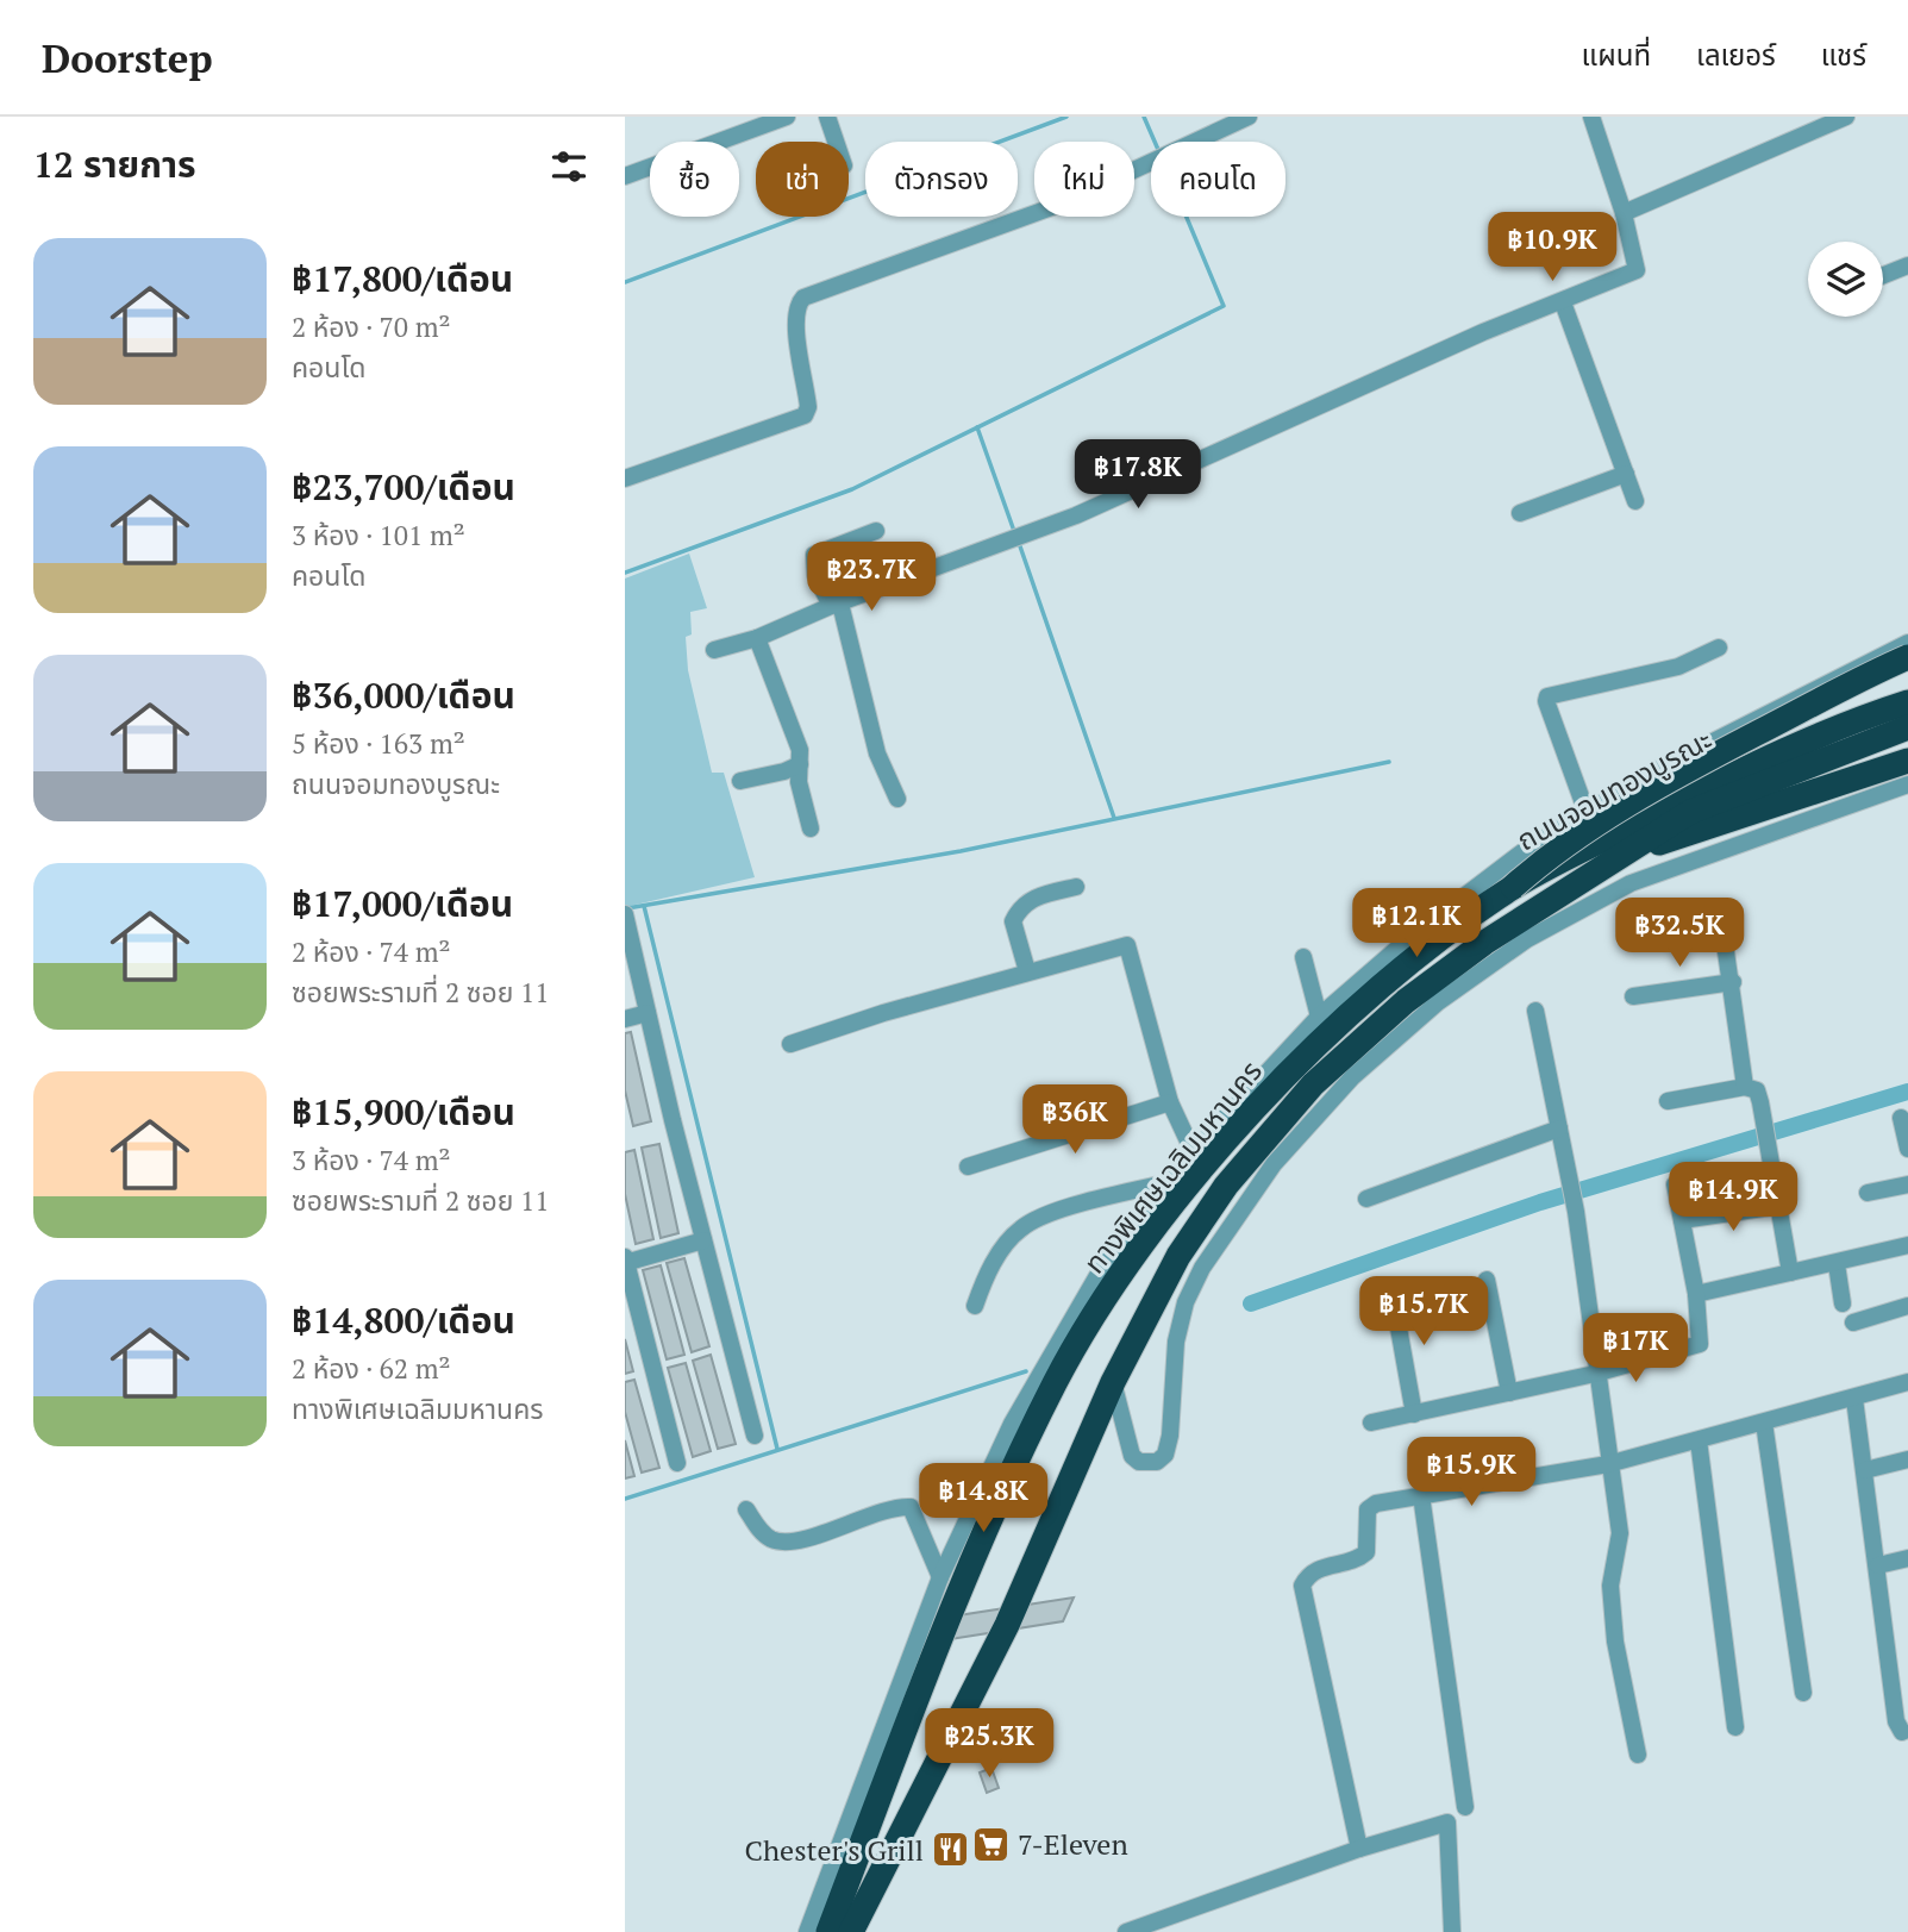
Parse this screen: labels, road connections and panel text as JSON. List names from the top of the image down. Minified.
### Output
{"streets":{"highway":["ทางพิเศษเฉลิมมหานคร"],"street":["ถนนจอมทองบูรณะ"]},"crossings":[["ถนนจอมทองบูรณะ","ทางพิเศษเฉลิมมหานคร"]],"places":{"supermarket":["7-Eleven"],"restaurant":["Chester's Grill"]},"page":{"header":"Doorstep","nav":["แผนที่","เลเยอร์","แชร์"],"heading":"12 รายการ","chip":["ซื้อ","เช่า","ตัวกรอง","ใหม่","คอนโด"],"price":["฿10.9K","฿17.8K","฿23.7K","฿12.1K","฿32.5K","฿36K","฿14.9K","฿15.7K","฿17K","฿15.9K","฿14.8K","฿25.3K"],"list":[{"name":"฿17,800/เดือน","note":"2 ห้อง · 70 m² · คอนโด"},{"name":"฿23,700/เดือน","note":"3 ห้อง · 101 m² · คอนโด"},{"name":"฿36,000/เดือน","note":"5 ห้อง · 163 m² · ถนนจอมทองบูรณะ"},{"name":"฿17,000/เดือน","note":"2 ห้อง · 74 m² · ซอยพระรามที่ 2 ซอย 11"},{"name":"฿15,900/เดือน","note":"3 ห้อง · 74 m² · ซอยพระรามที่ 2 ซอย 11"},{"name":"฿14,800/เดือน","note":"2 ห้อง · 62 m² · ทางพิเศษเฉลิมมหานคร"}]}}
